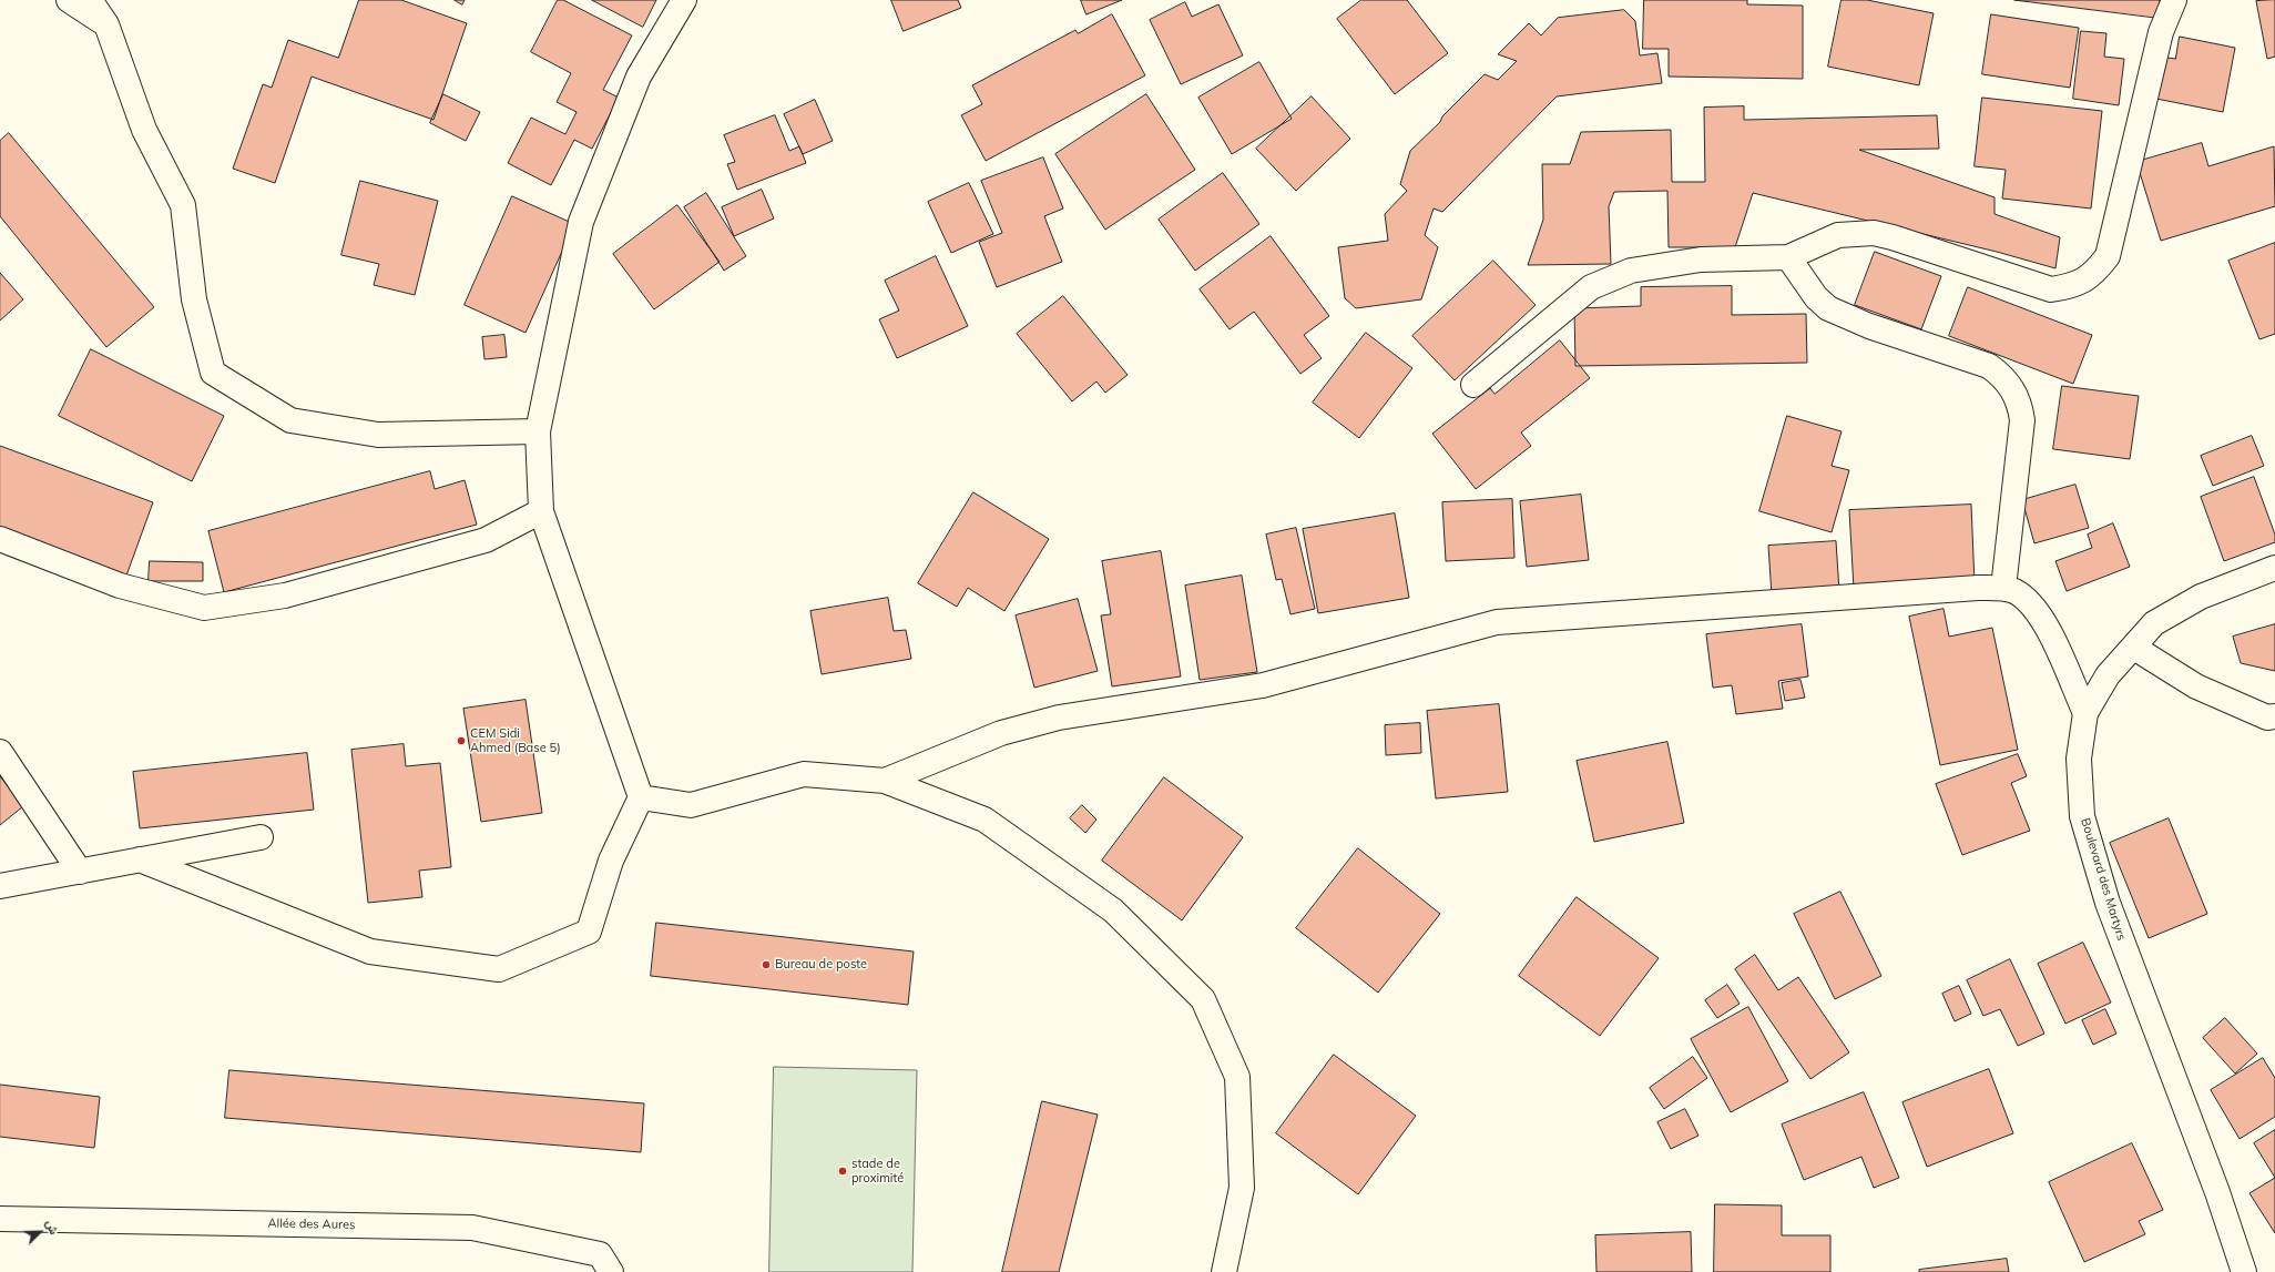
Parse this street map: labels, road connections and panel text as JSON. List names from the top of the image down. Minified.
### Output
{"streets":{"street":["Boulevard des Martyrs","Allée des Aures"]},"places":["CEM Sidi Ahmed (Base 5)","Bureau de poste","stade de proximité"],"north":"top right"}
